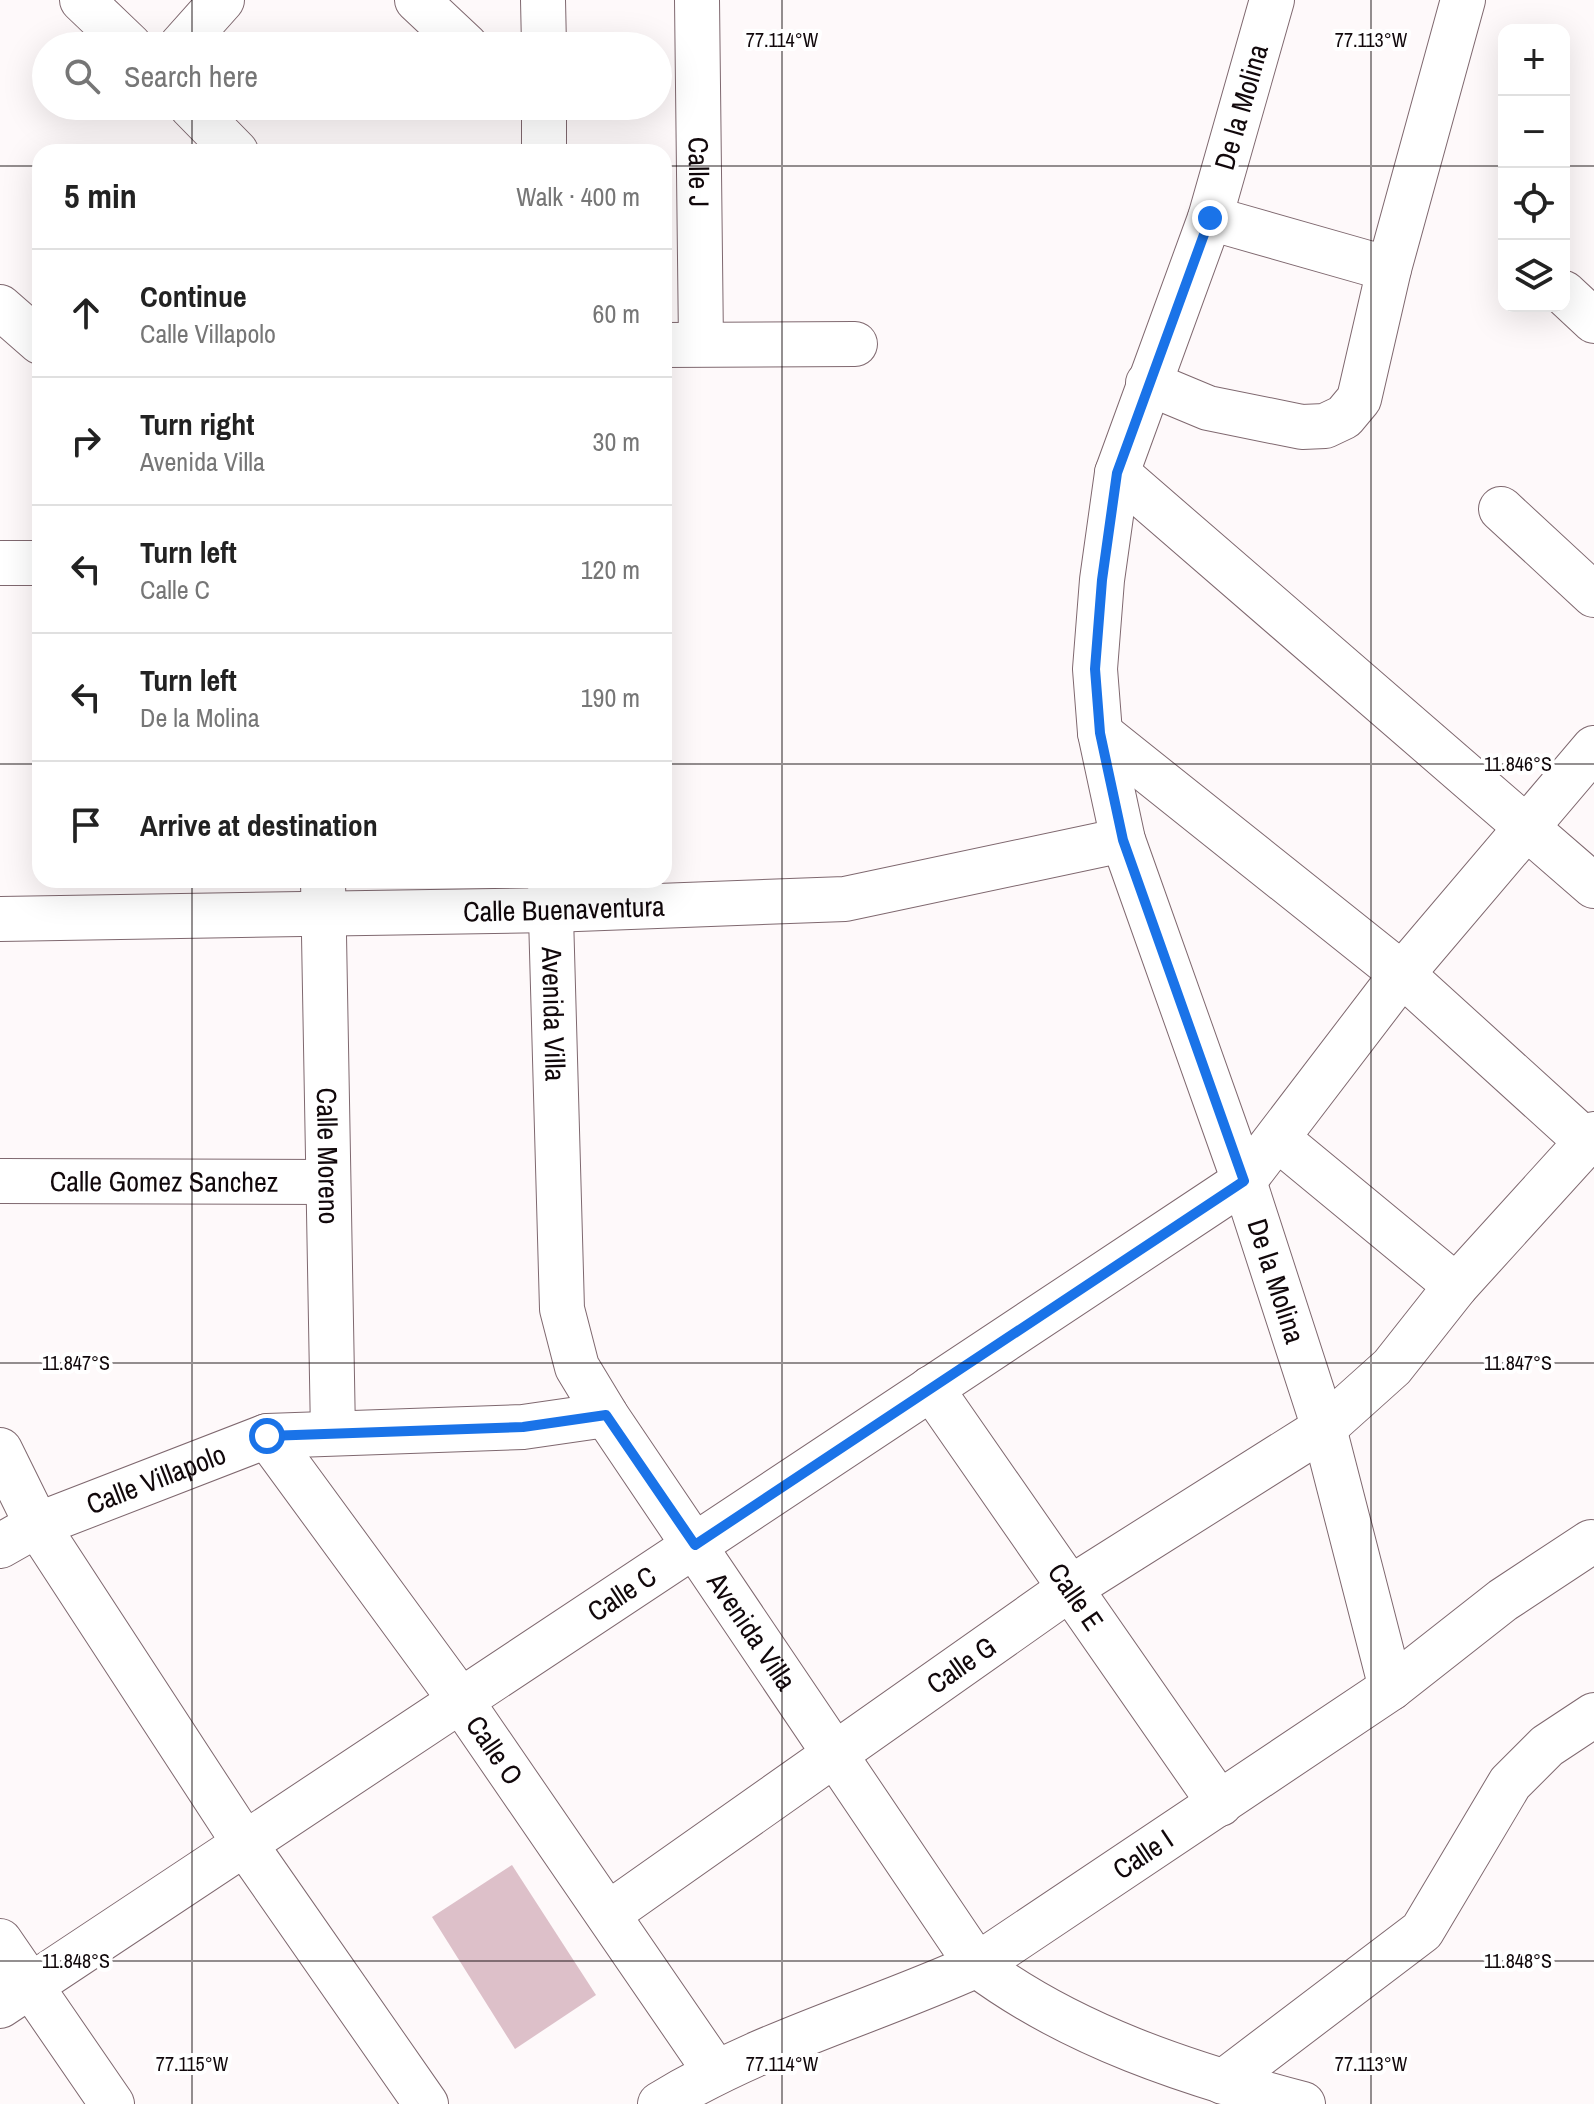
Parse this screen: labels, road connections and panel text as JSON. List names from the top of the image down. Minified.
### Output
{"streets":{"street":["De la Molina","Calle J","Calle Buenaventura","Avenida Villa","Calle Moreno","Calle Gomez Sanchez","Calle Villapolo","Calle C","Calle E","Calle G","Calle O","Calle I"]},"crossings":[["De la Molina","Calle Buenaventura"],["De la Molina","Calle C"],["De la Molina","Calle G"],["De la Molina","Calle I"],["Calle Buenaventura","Avenida Villa"],["Calle Buenaventura","Calle Moreno"],["Avenida Villa","Calle Villapolo"],["Avenida Villa","Calle C"],["Avenida Villa","Calle G"],["Avenida Villa","Calle I"],["Calle Moreno","Calle Gomez Sanchez"],["Calle Moreno","Calle Villapolo"],["Calle Villapolo","Calle O"],["Calle C","Calle E"],["Calle C","Calle O"],["Calle E","Calle G"],["Calle E","Calle I"],["Calle G","Calle O"],["Calle O","Calle I"]],"page":{"map_buttons":["+","−"],"search":"Search here","heading":["5 min","Walk · 400 m"],"list":[["Continue","Calle Villapolo","60 m"],["Turn right","Avenida Villa","30 m"],["Turn left","Calle C","120 m"],["Turn left","De la Molina","190 m"],"Arrive at destination"]},"coordinates":["77.114°W","77.113°W","11.846°S","11.847°S","11.848°S","77.115°W"]}
